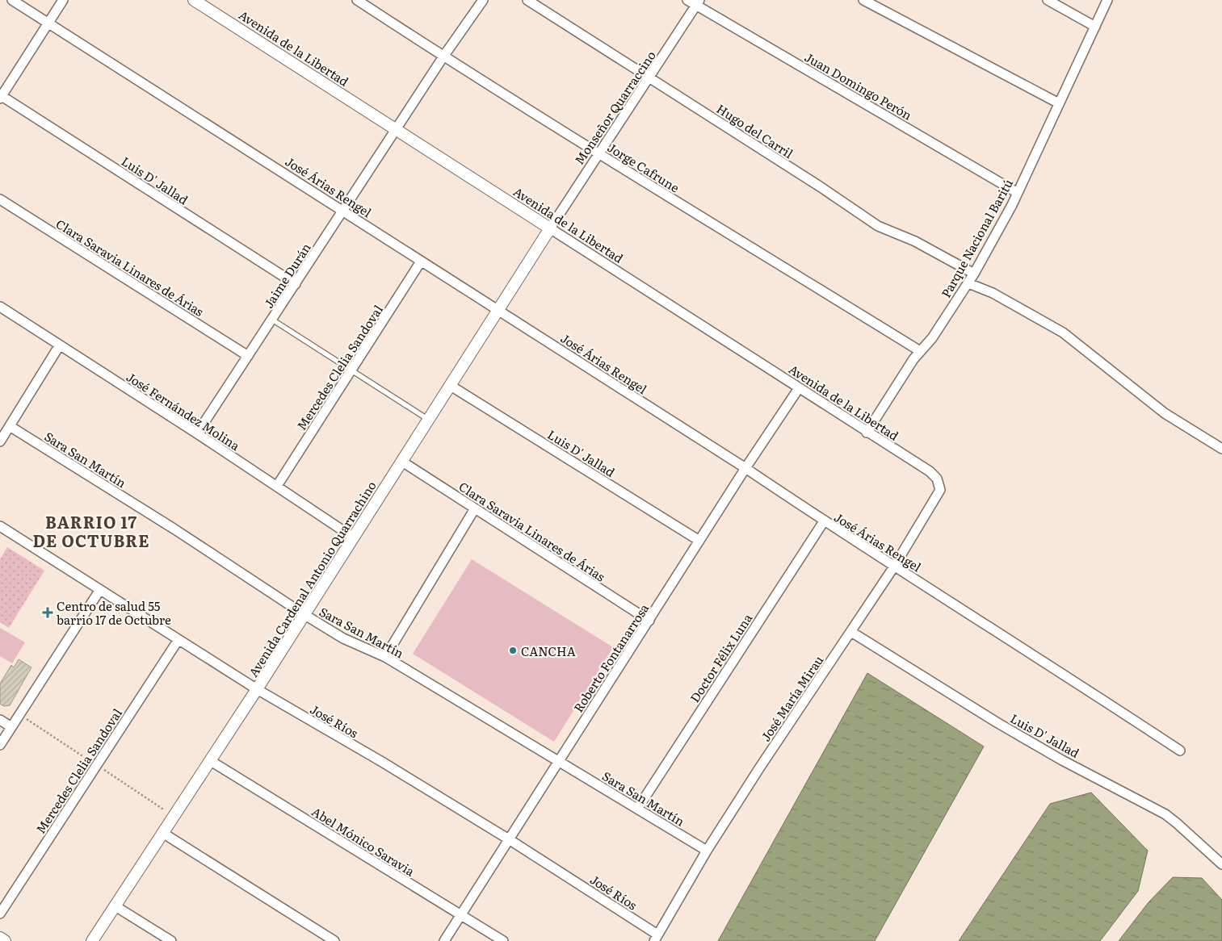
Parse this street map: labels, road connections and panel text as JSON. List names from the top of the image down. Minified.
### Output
{"streets":{"street":["Avenida de la Libertad","Juan Domingo Perón","Monseñor Quarraccino","Hugo del Carril","Jorge Cafrune","Luis D' Jallad","José Árias Rengel","Parque Nacional Baritú","Clara Saravia Linares de Árias","Jaime Durán","Mercedes Clelia Sandoval","José Fernández Molina","Sara San Martín","Avenida Cardenal Antonio Quarrachino","Roberto Fontanarrosa","Doctor Félix Luna","José María Mirau","José Ríos","Abel Mónico Saravia"]},"crossings":[["Avenida de la Libertad","Monseñor Quarraccino"],["Avenida de la Libertad","Parque Nacional Baritú"],["Avenida de la Libertad","Jaime Durán"],["Avenida de la Libertad","Avenida Cardenal Antonio Quarrachino"],["Avenida de la Libertad","Roberto Fontanarrosa"],["Avenida de la Libertad","José María Mirau"],["Juan Domingo Perón","Monseñor Quarraccino"],["Juan Domingo Perón","Parque Nacional Baritú"],["Monseñor Quarraccino","Hugo del Carril"],["Monseñor Quarraccino","Jorge Cafrune"],["Monseñor Quarraccino","Avenida Cardenal Antonio Quarrachino"],["Hugo del Carril","Parque Nacional Baritú"],["Jorge Cafrune","Parque Nacional Baritú"],["Jorge Cafrune","Jaime Durán"],["Luis D' Jallad","Jaime Durán"],["Luis D' Jallad","Avenida Cardenal Antonio Quarrachino"],["Luis D' Jallad","Roberto Fontanarrosa"],["Luis D' Jallad","José María Mirau"],["José Árias Rengel","Jaime Durán"],["José Árias Rengel","Mercedes Clelia Sandoval"],["José Árias Rengel","Avenida Cardenal Antonio Quarrachino"],["José Árias Rengel","Roberto Fontanarrosa"],["José Árias Rengel","Doctor Félix Luna"],["José Árias Rengel","José María Mirau"],["Clara Saravia Linares de Árias","Jaime Durán"],["Clara Saravia Linares de Árias","Avenida Cardenal Antonio Quarrachino"],["Clara Saravia Linares de Árias","Roberto Fontanarrosa"],["Jaime Durán","José Fernández Molina"],["Mercedes Clelia Sandoval","José Fernández Molina"],["Mercedes Clelia Sandoval","José Ríos"],["José Fernández Molina","Avenida Cardenal Antonio Quarrachino"],["Sara San Martín","Avenida Cardenal Antonio Quarrachino"],["Sara San Martín","Roberto Fontanarrosa"],["Sara San Martín","Doctor Félix Luna"],["Sara San Martín","José María Mirau"],["Avenida Cardenal Antonio Quarrachino","José Ríos"],["Avenida Cardenal Antonio Quarrachino","Abel Mónico Saravia"],["Roberto Fontanarrosa","José Ríos"],["Roberto Fontanarrosa","Abel Mónico Saravia"],["José María Mirau","José Ríos"]],"districts":["BARRIO 17 DE OCTUBRE"],"places":{"health":["Centro de salud 55 barrio 17 de Octubre"],"other":["CANCHA"]}}
